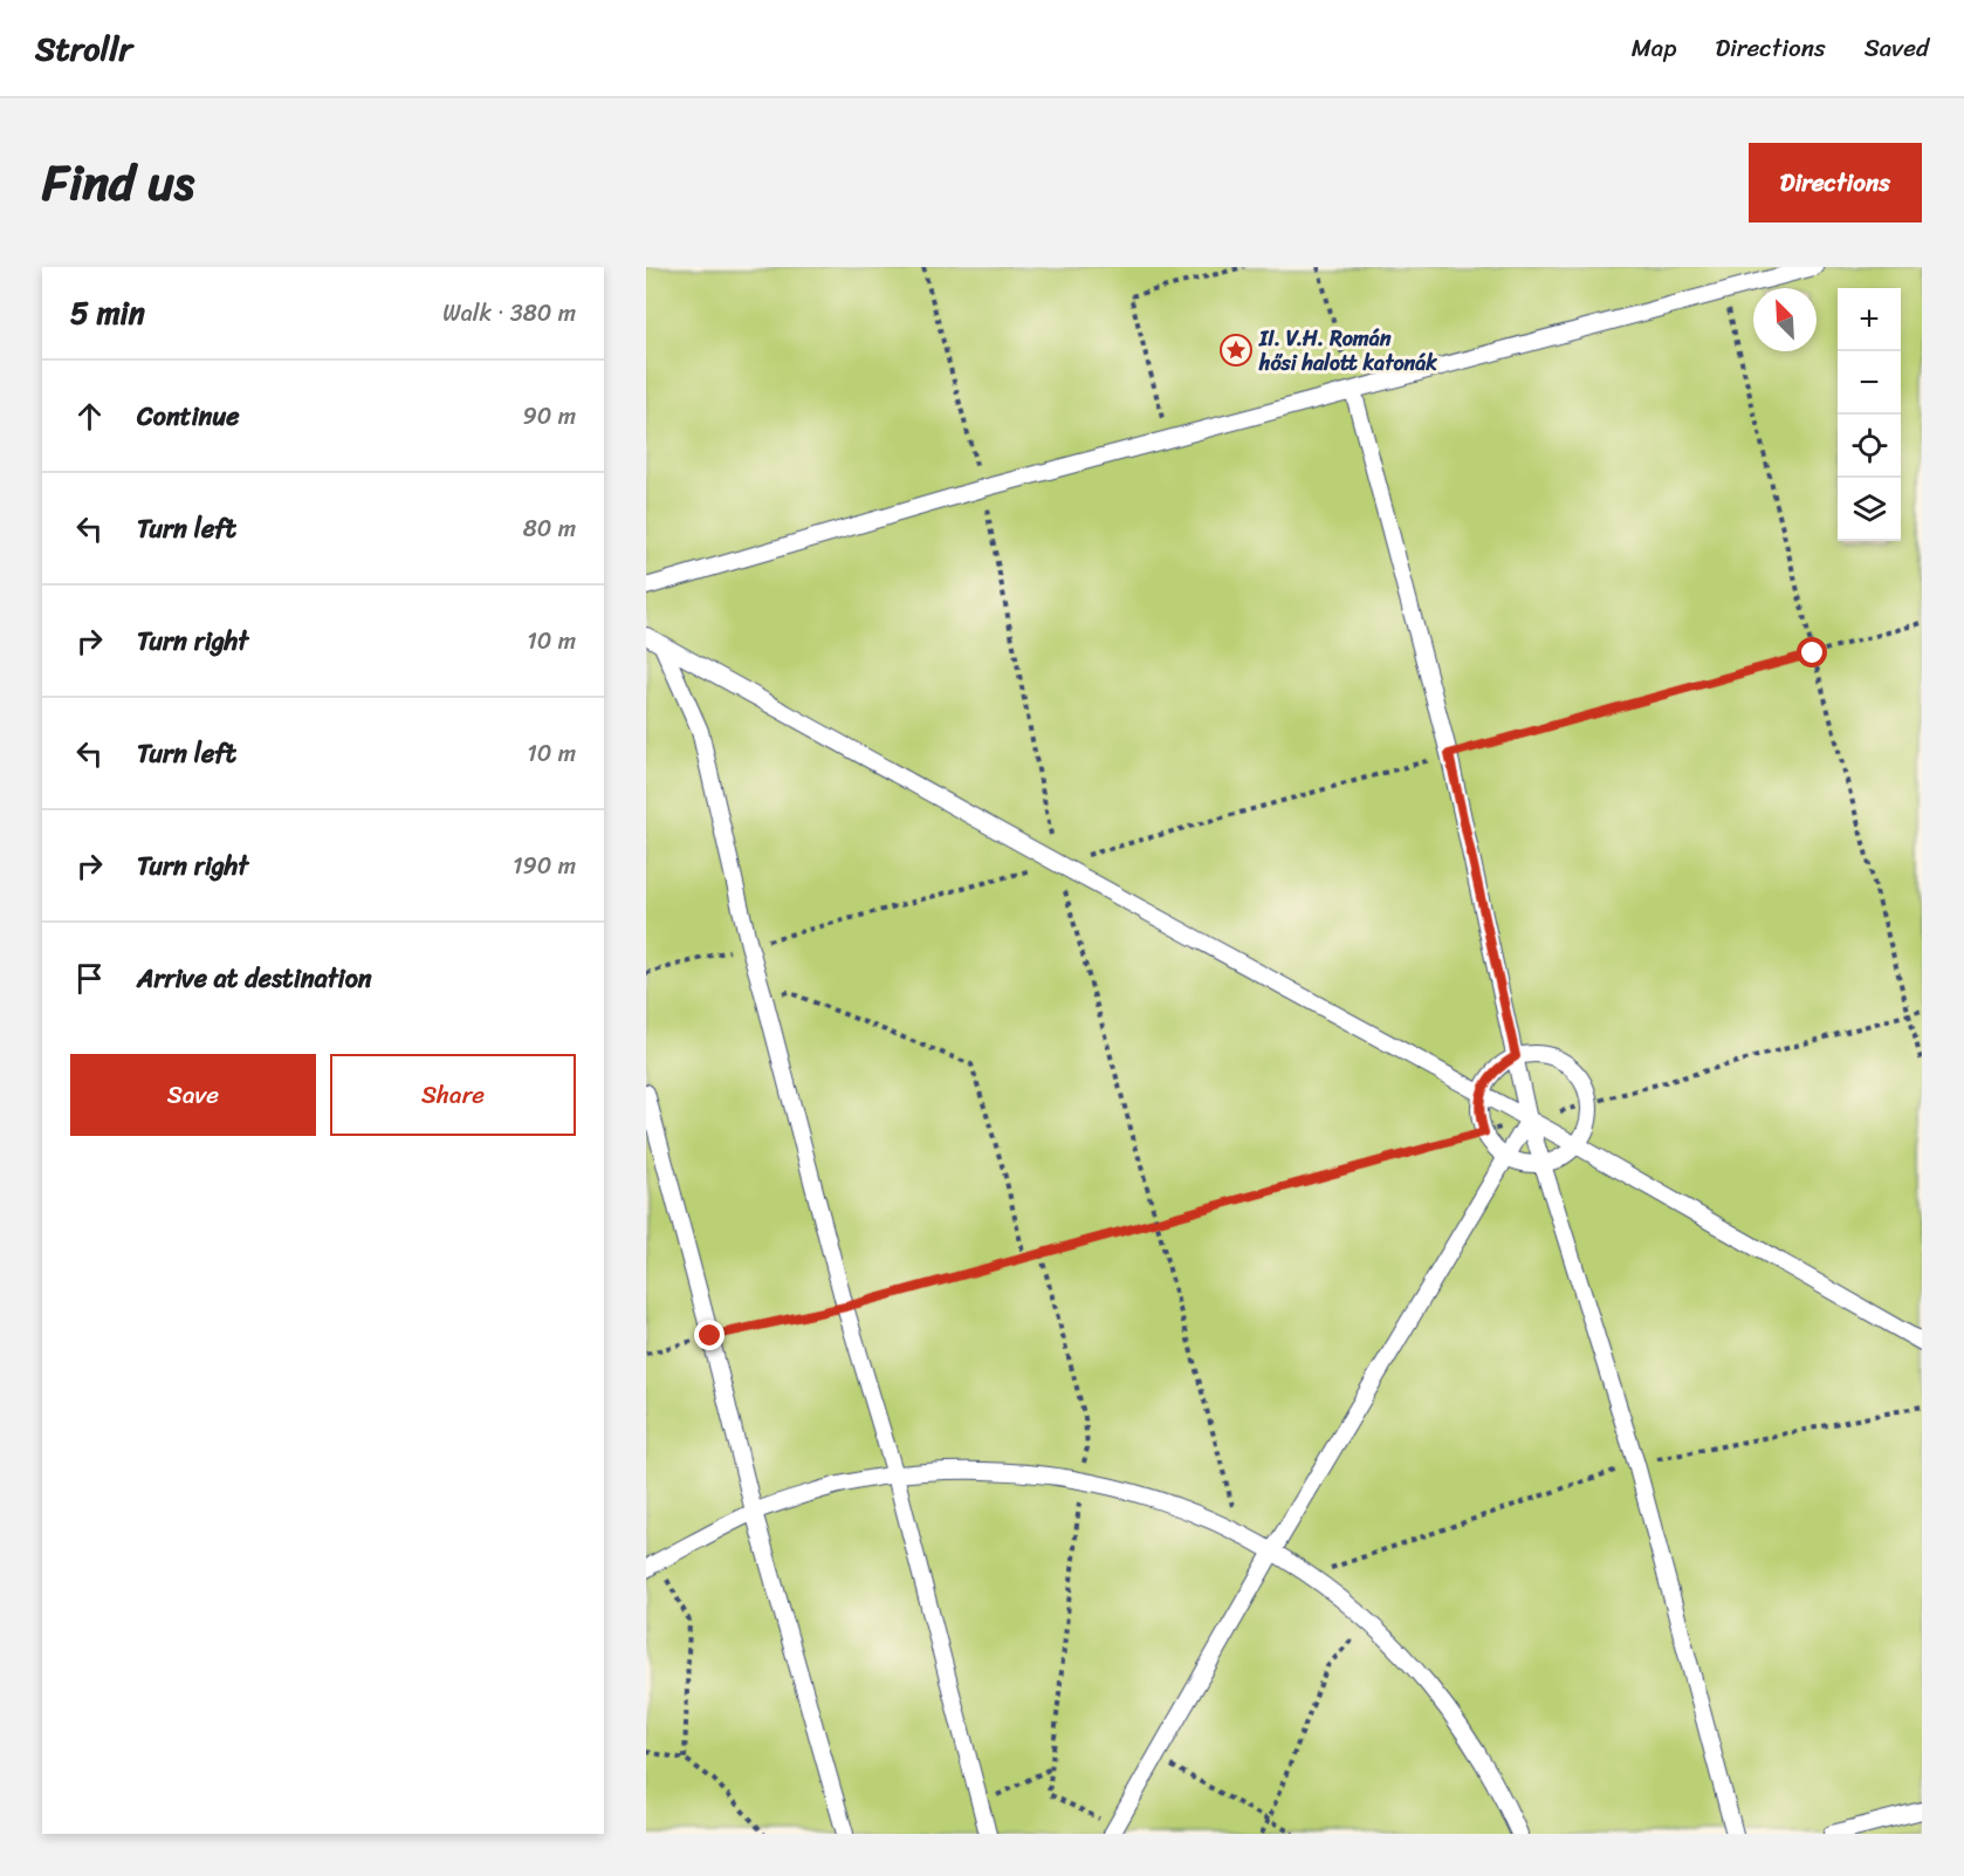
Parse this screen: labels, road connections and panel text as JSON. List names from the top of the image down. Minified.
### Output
{"places":{"place":["II. V.H. Román hősi halott katonák"]},"north":"top left","page":{"header":"Strollr","nav":["Map","Directions","Saved"],"title":"Find us","buttons":["Directions",["Save","Share"]],"heading":["5 min","Walk · 380 m"],"map_buttons":["+","−"],"list":[["Continue","90 m"],["Turn left","80 m"],["Turn right","10 m"],["Turn left","10 m"],["Turn right","190 m"],"Arrive at destination"]}}
